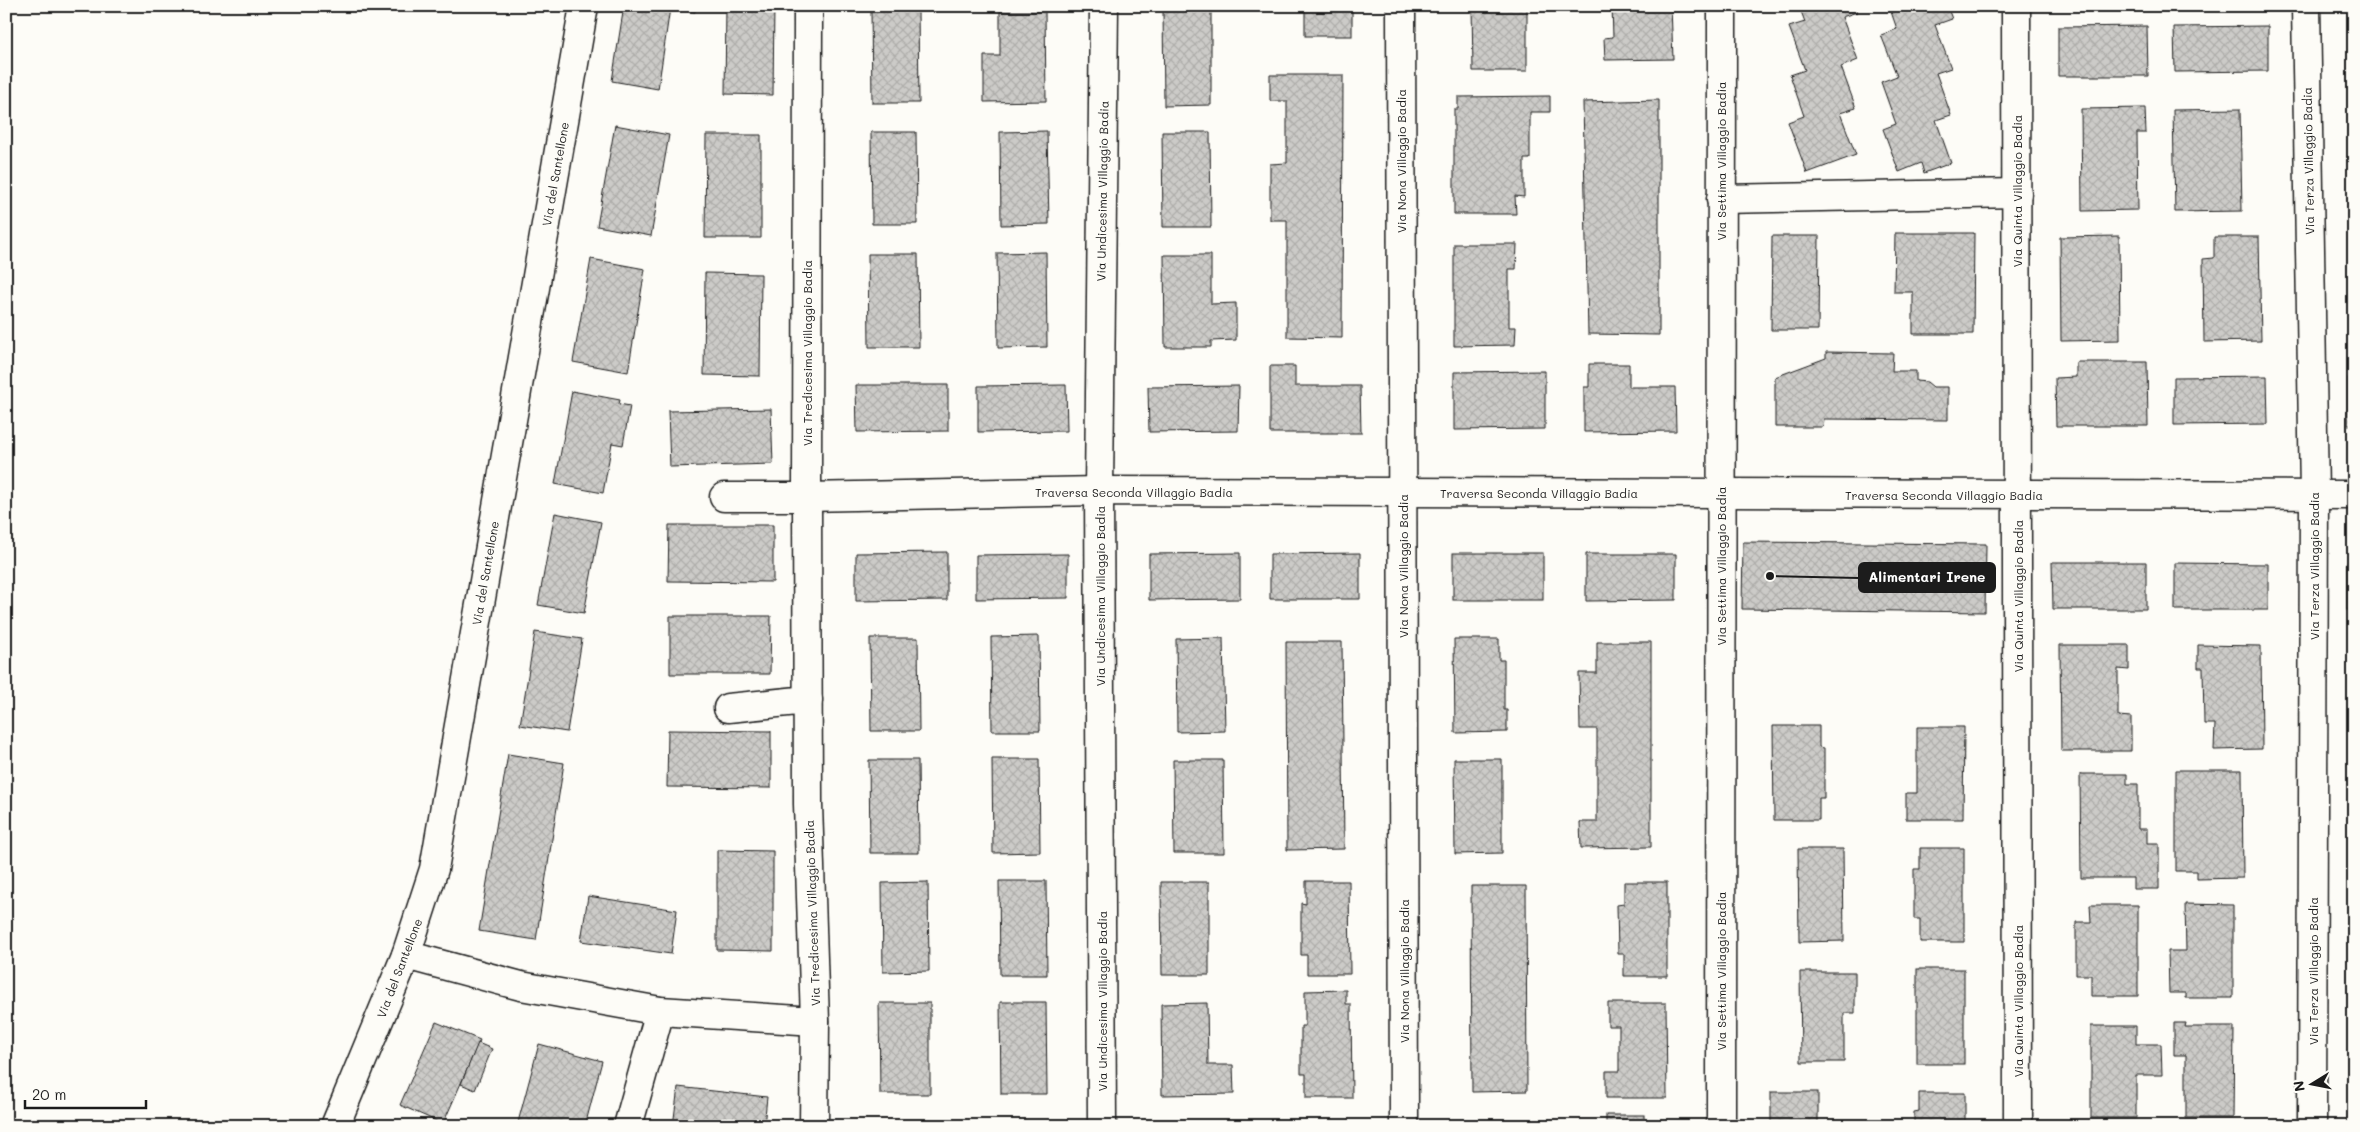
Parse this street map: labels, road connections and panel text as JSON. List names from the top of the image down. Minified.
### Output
{"streets":{"street":["Via Nona Villaggio Badia","Via Settima Villaggio Badia","Via Terza Villaggio Badia","Via del Santellone","Via Undicesima Villaggio Badia","Via Quinta Villaggio Badia","Via Tredicesima Villaggio Badia","Traversa Seconda Villaggio Badia"]},"crossings":[["Via Nona Villaggio Badia","Traversa Seconda Villaggio Badia"],["Via Settima Villaggio Badia","Traversa Seconda Villaggio Badia"],["Via Terza Villaggio Badia","Traversa Seconda Villaggio Badia"],["Via Undicesima Villaggio Badia","Traversa Seconda Villaggio Badia"],["Via Quinta Villaggio Badia","Traversa Seconda Villaggio Badia"],["Via Tredicesima Villaggio Badia","Traversa Seconda Villaggio Badia"]],"places":["Alimentari Irene"],"scale_bar":"20 m","north":"left"}
